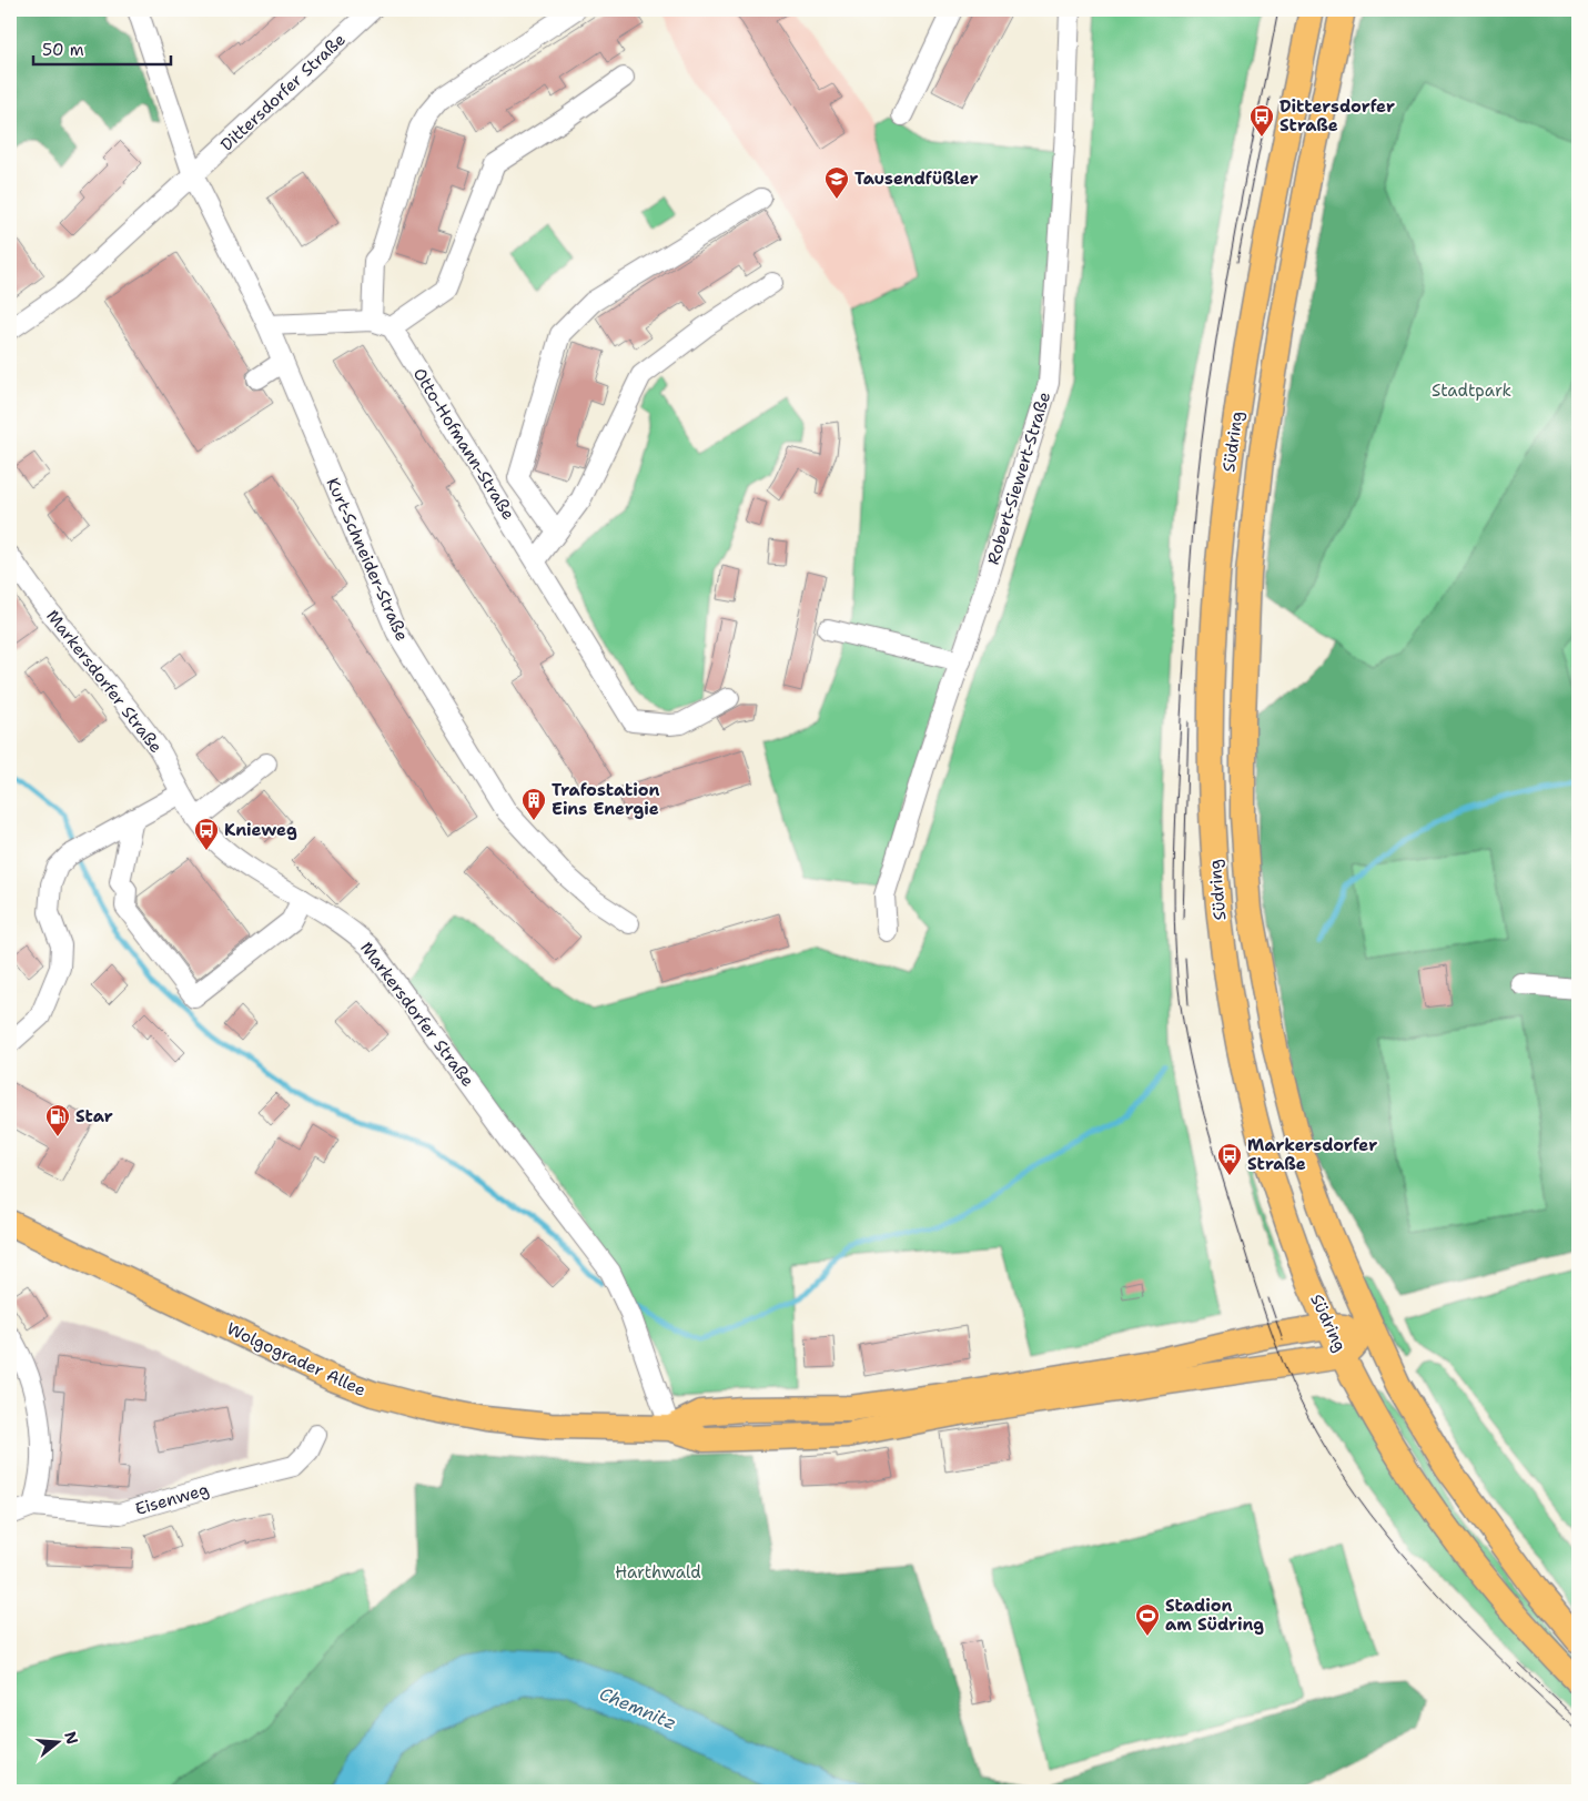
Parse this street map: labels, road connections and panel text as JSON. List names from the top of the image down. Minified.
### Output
{"streets":{"main road":["Südring","Wolgograder Allee"],"street":["Dittersdorfer Straße","Otto-Hofmann-Straße","Robert-Siewert-Straße","Kurt-Schneider-Straße","Markersdorfer Straße","Eisenweg"]},"crossings":[["Dittersdorfer Straße","Kurt-Schneider-Straße"],["Markersdorfer Straße","Wolgograder Allee"]],"water":["Chemnitz"],"parks":["Stadtpark","Harthwald"],"places":{"bus stop":["Dittersdorfer Straße","Knieweg","Markersdorfer Straße"],"school or university":["Tausendfüßler"],"building":["Trafostation Eins Energie"],"fuel station":["Star"],"sports":["Stadion am Südring"]},"scale_bar":"50 m","north":"right"}
